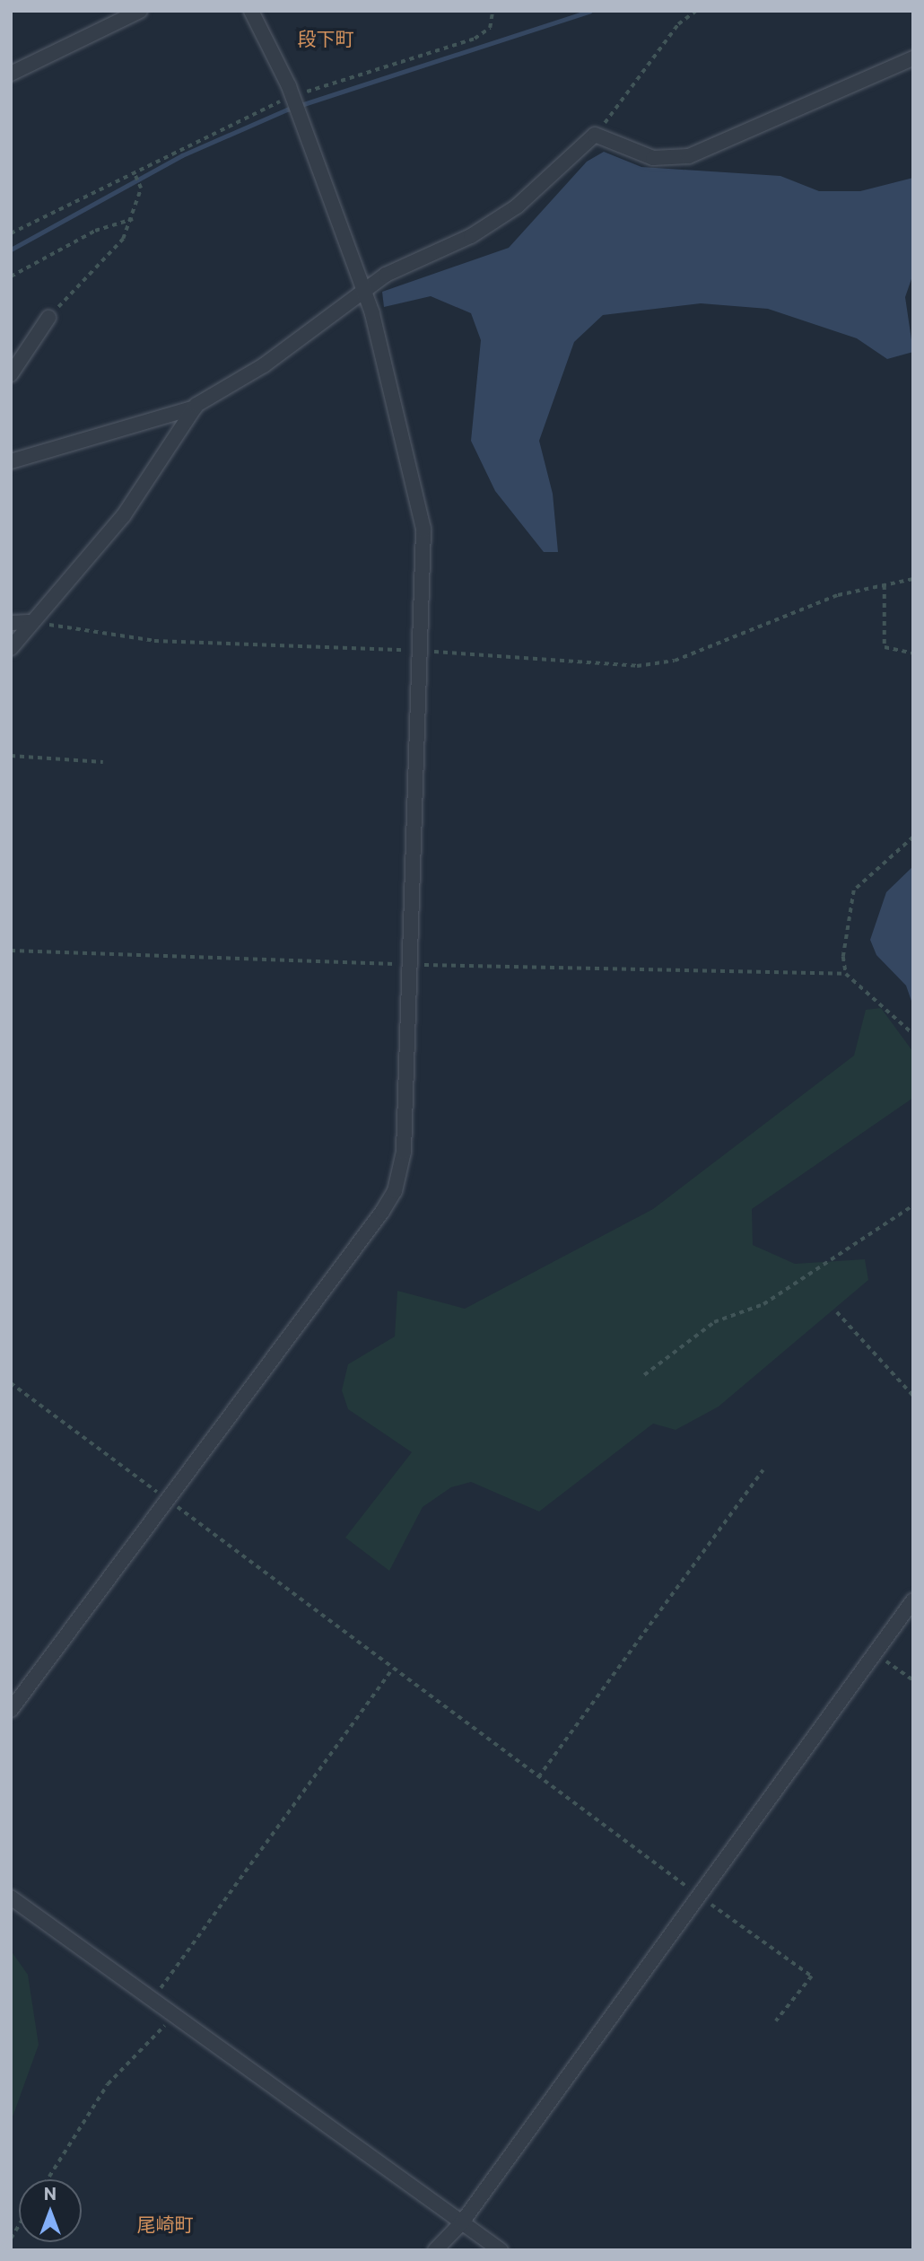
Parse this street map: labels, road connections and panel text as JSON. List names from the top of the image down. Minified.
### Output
{"districts":["段下町","尾崎町"],"north":"top"}
